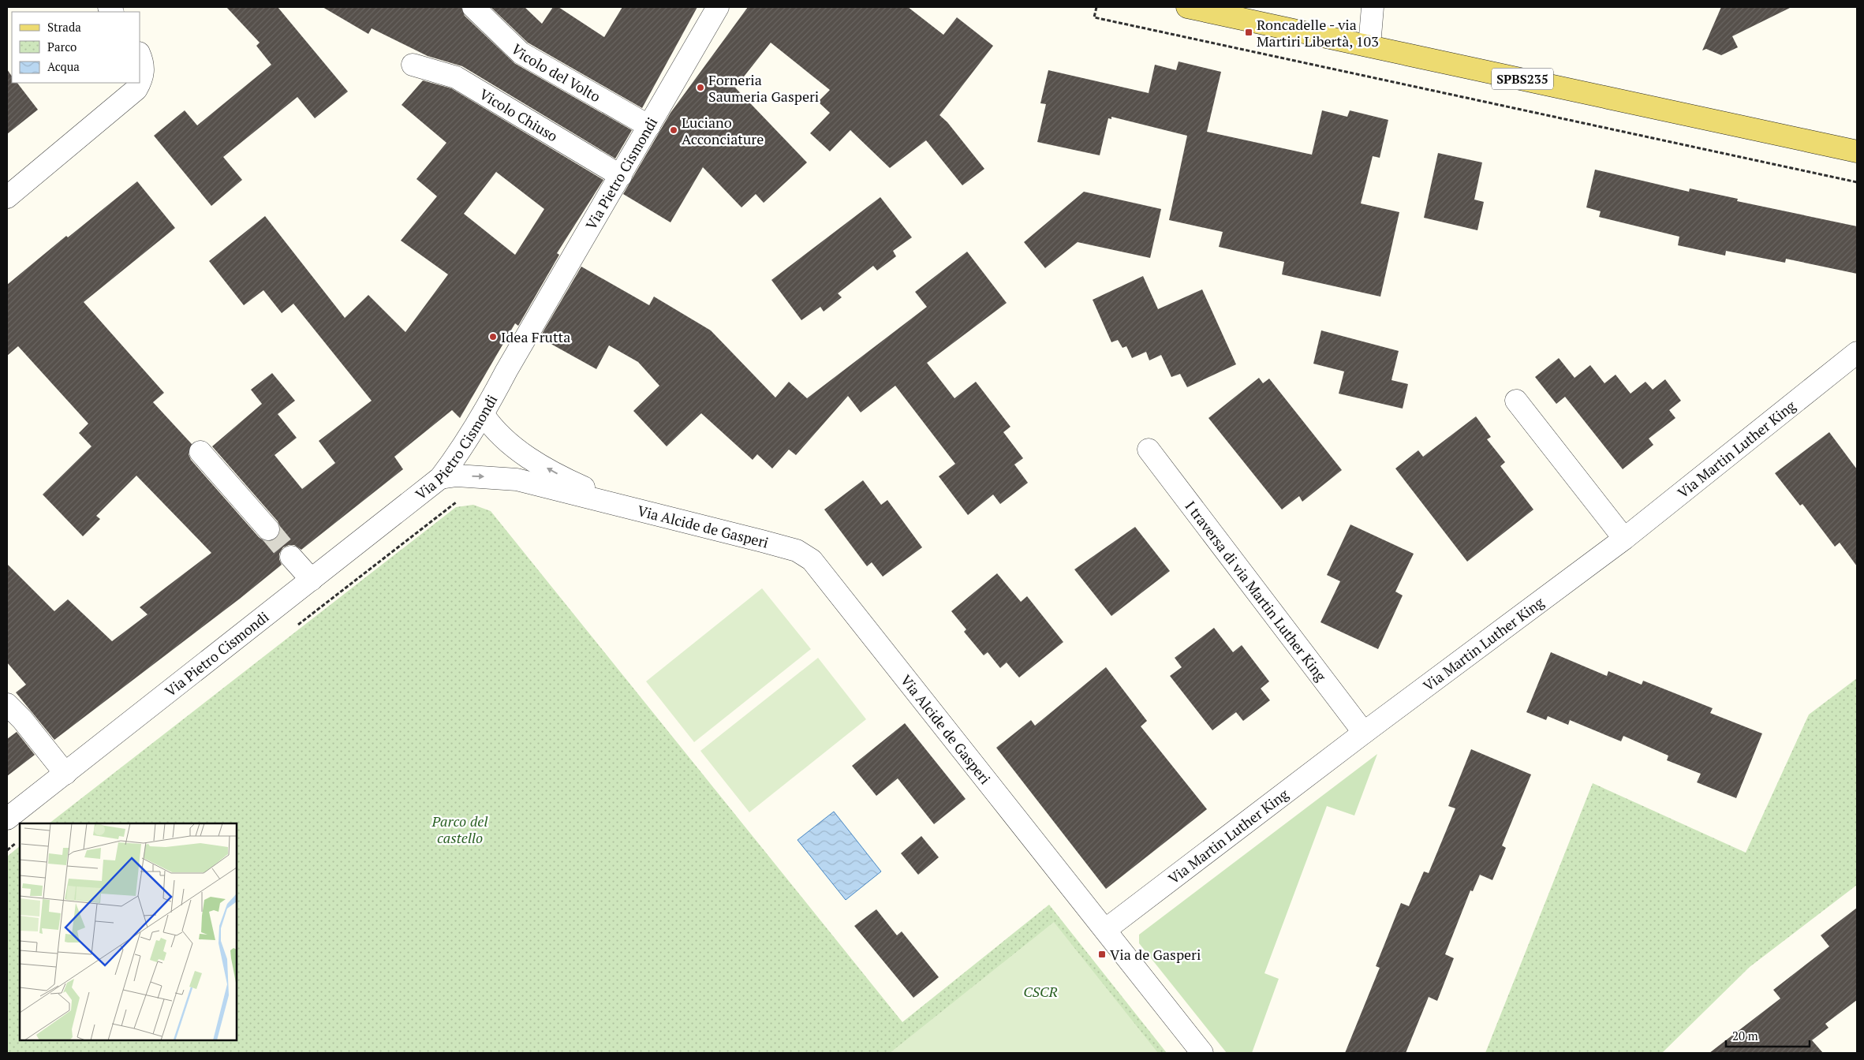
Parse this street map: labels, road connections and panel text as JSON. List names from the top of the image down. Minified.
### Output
{"streets":{"main road":["SPBS235"],"street":["Vicolo del Volto","Vicolo Chiuso","Via Pietro Cismondi","Via Martin Luther King","Via Alcide de Gasperi","I traversa di via Martin Luther King"]},"crossings":[["Vicolo del Volto","Via Pietro Cismondi"],["Vicolo Chiuso","Via Pietro Cismondi"],["Via Pietro Cismondi","Via Alcide de Gasperi"],["Via Martin Luther King","Via Alcide de Gasperi"],["Via Martin Luther King","I traversa di via Martin Luther King"]],"parks":["Parco del castello","CSCR"],"places":{"transit":["Roncadelle - via Martiri Libertà, 103","Via de Gasperi"],"other":["Forneria Saumeria Gasperi","Luciano Acconciature","Idea Frutta"]},"legend":["Strada","Parco","Acqua"],"scale_bar":"20 m"}
